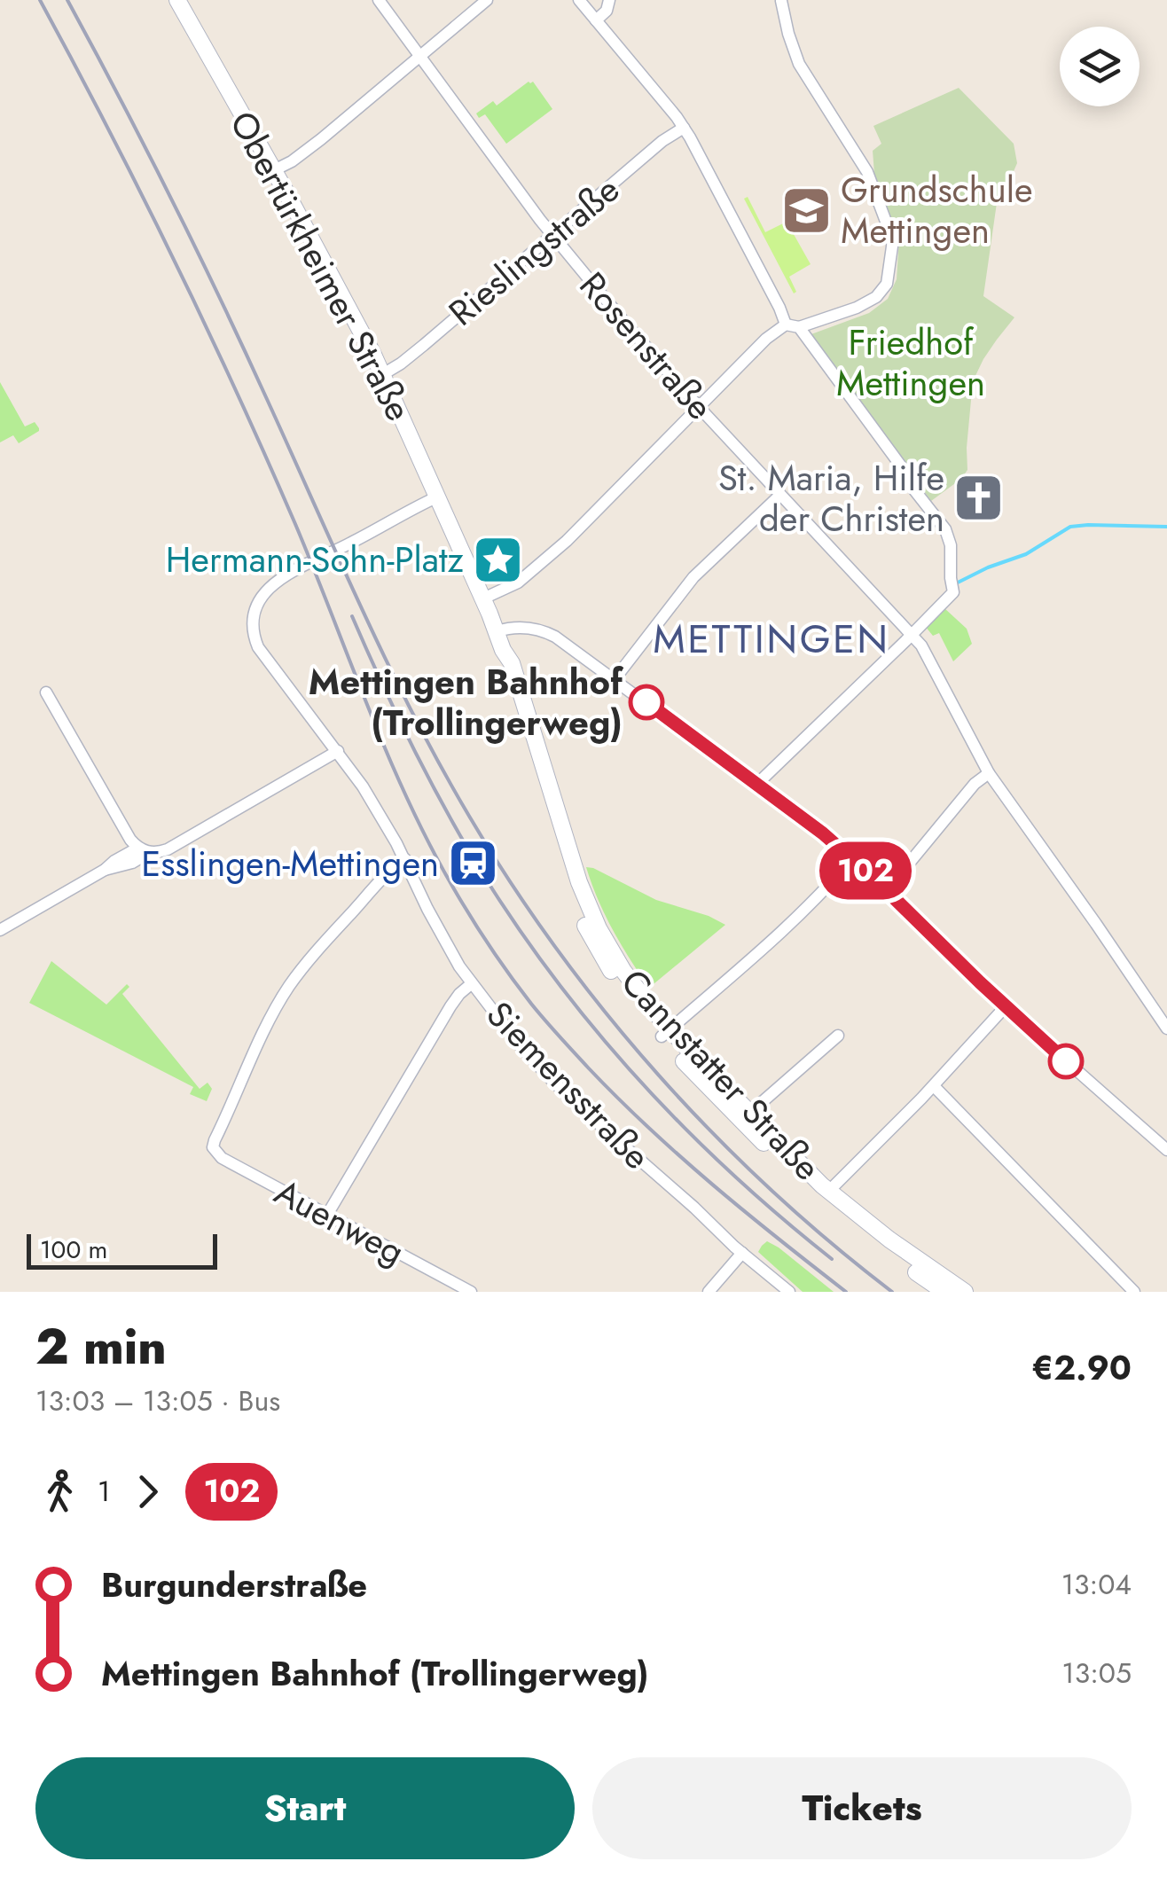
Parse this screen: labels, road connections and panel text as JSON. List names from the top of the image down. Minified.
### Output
{"streets":{"main road":["Obertürkheimer Straße","Cannstatter Straße"],"street":["Rieslingstraße","Rosenstraße","Siemensstraße","Auenweg"]},"crossings":[["Rieslingstraße","Obertürkheimer Straße"],["Rieslingstraße","Rosenstraße"],["Obertürkheimer Straße","Cannstatter Straße"],["Obertürkheimer Straße","Siemensstraße"],["Siemensstraße","Auenweg"]],"districts":["METTINGEN"],"parks":["Friedhof Mettingen"],"places":{"school or university":["Grundschule Mettingen"],"church":["St. Maria, Hilfe der Christen"],"place":["Hermann-Sohn-Platz"],"other":["Mettingen Bahnhof (Trollingerweg)"],"station":["Esslingen-Mettingen"]},"lines":["bus line 102"],"scale_bar":"100 m","page":{"on_map":"102","scale":"100 m","heading":["2 min","13:03 – 13:05 · Bus","€2.90"],"legs":["1","102"],"list":[{"name":"Burgunderstraße","value":"13:04"},{"name":"Mettingen Bahnhof (Trollingerweg)","value":"13:05"}],"buttons":["Start","Tickets"]}}
